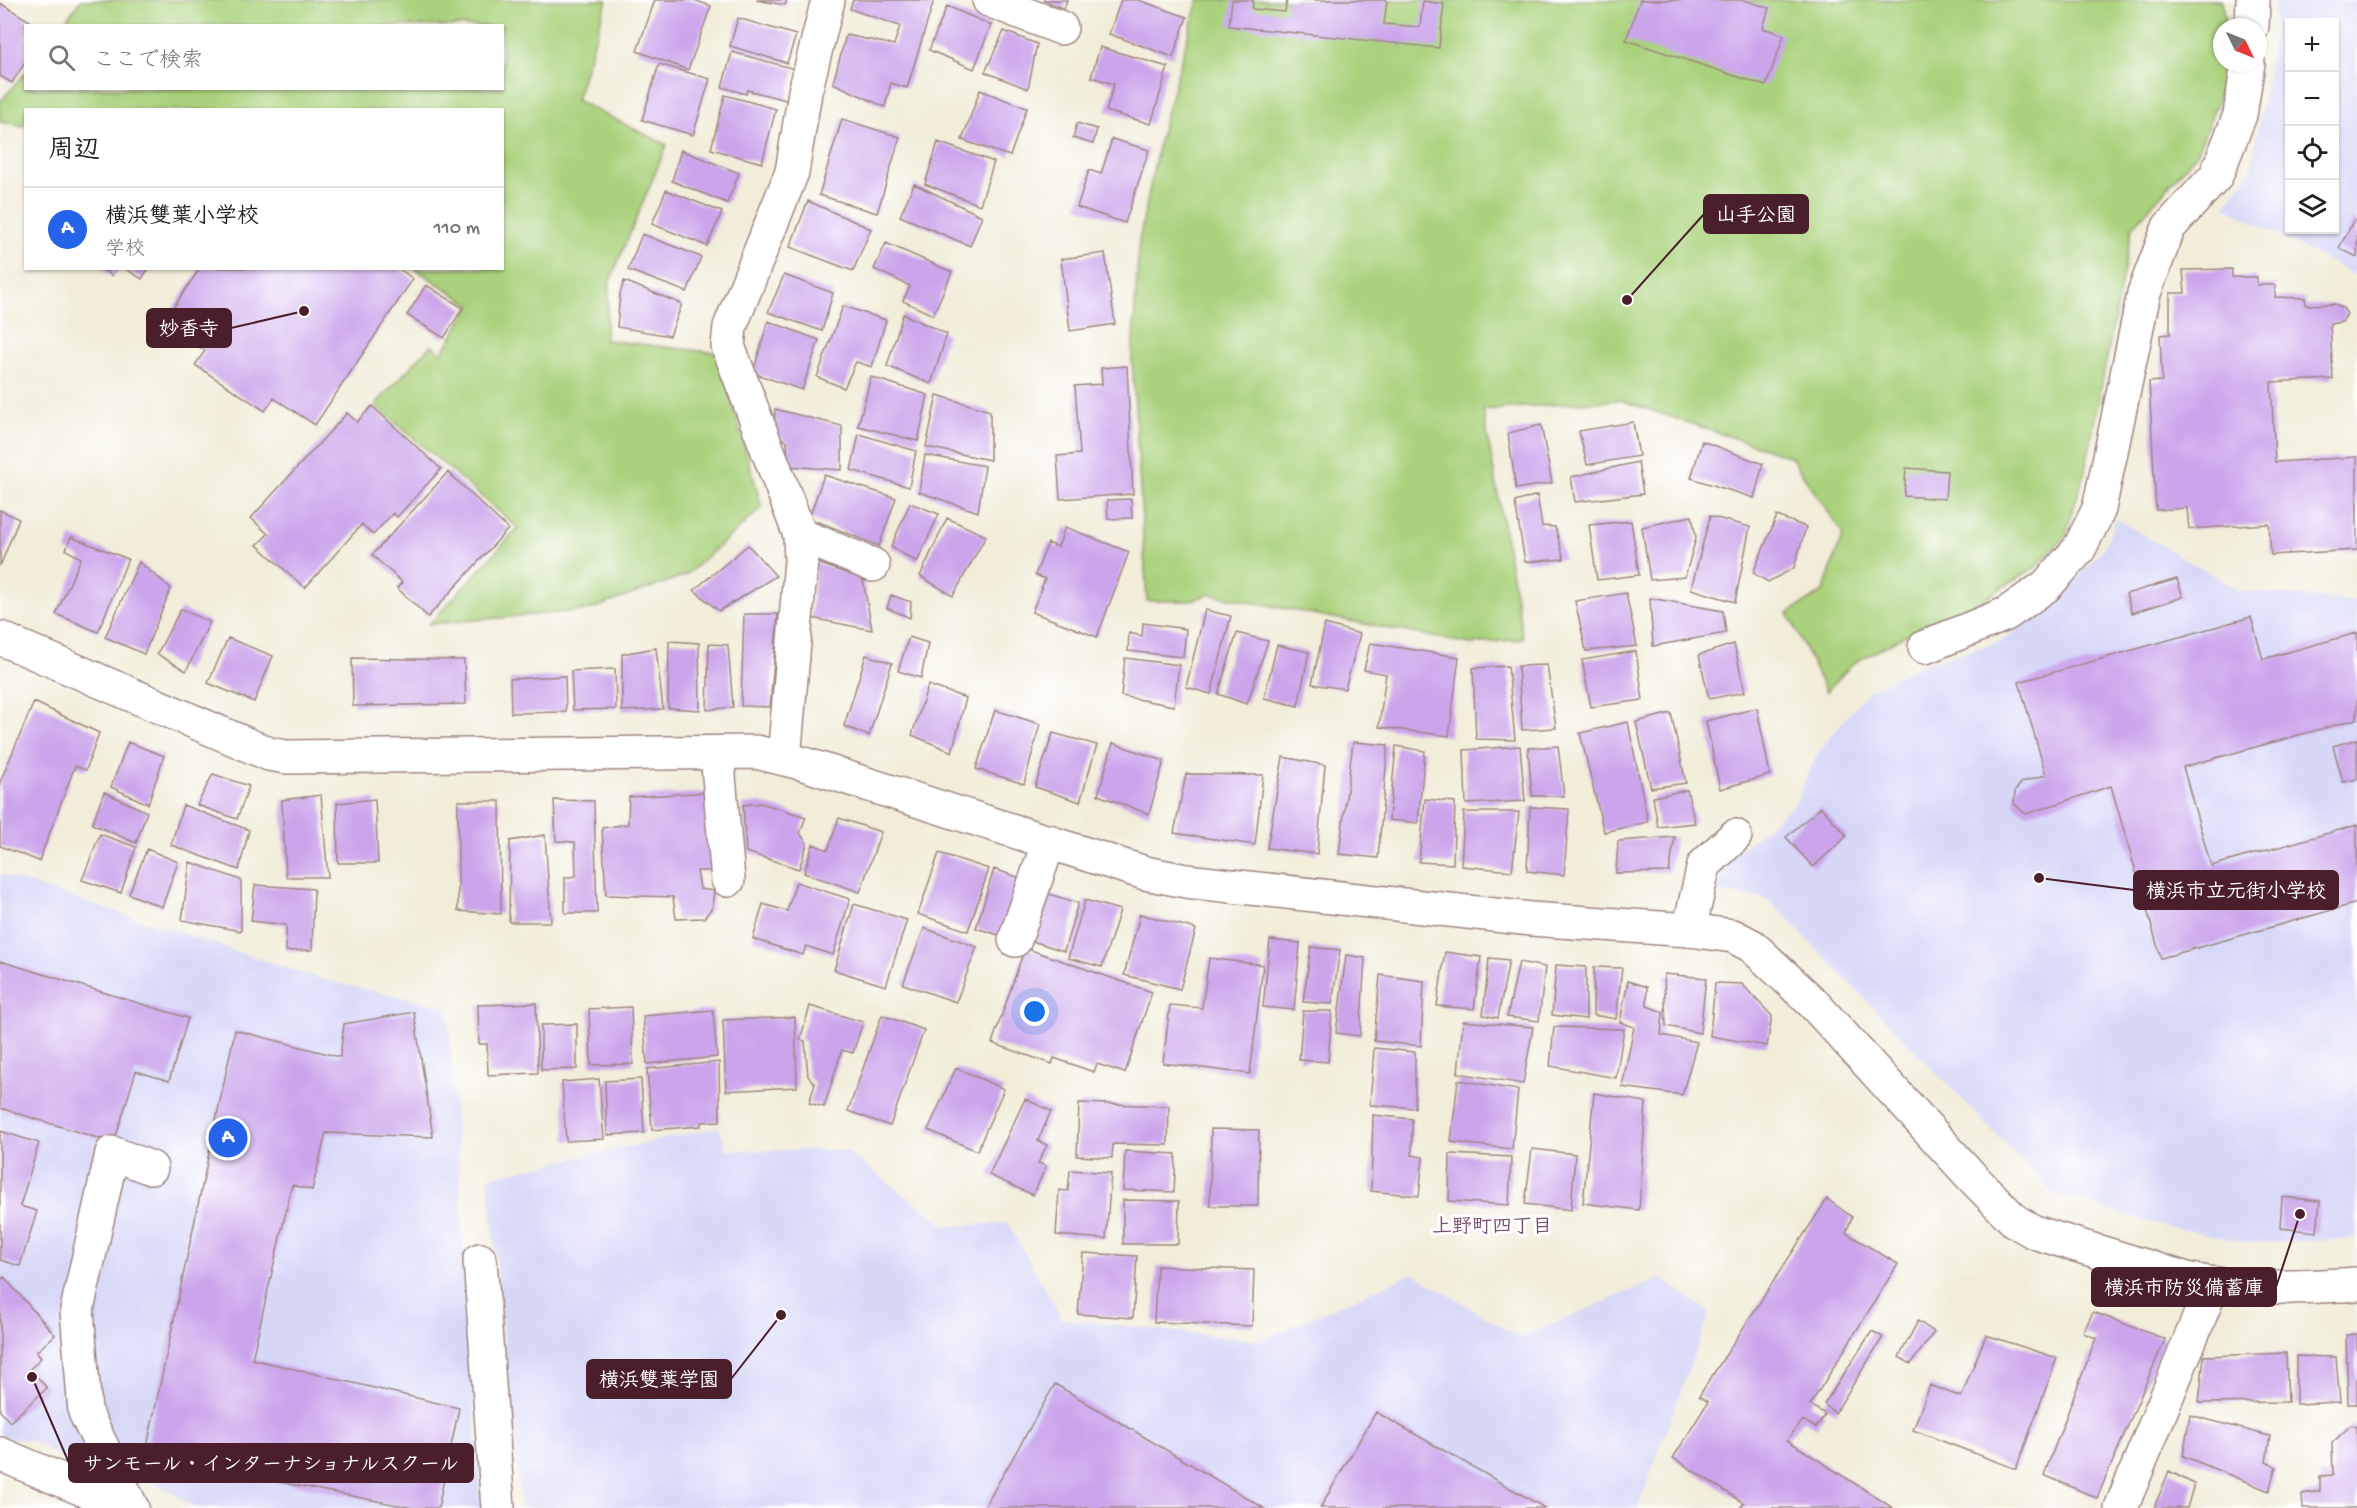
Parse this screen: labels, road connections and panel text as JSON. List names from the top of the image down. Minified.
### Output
{"districts":["上野町四丁目"],"places":["山手公園","妙香寺","横浜市立元街小学校","横浜市防災備蓄庫","横浜雙葉学園","サンモール・インターナショナルスクール"],"north":"bottom right","page":{"map_buttons":["+","−"],"search":"ここで検索","heading":"周辺","list":[{"mark":"A","name":"横浜雙葉小学校","note":"学校","value":"110 m"}],"pins":"A"}}
